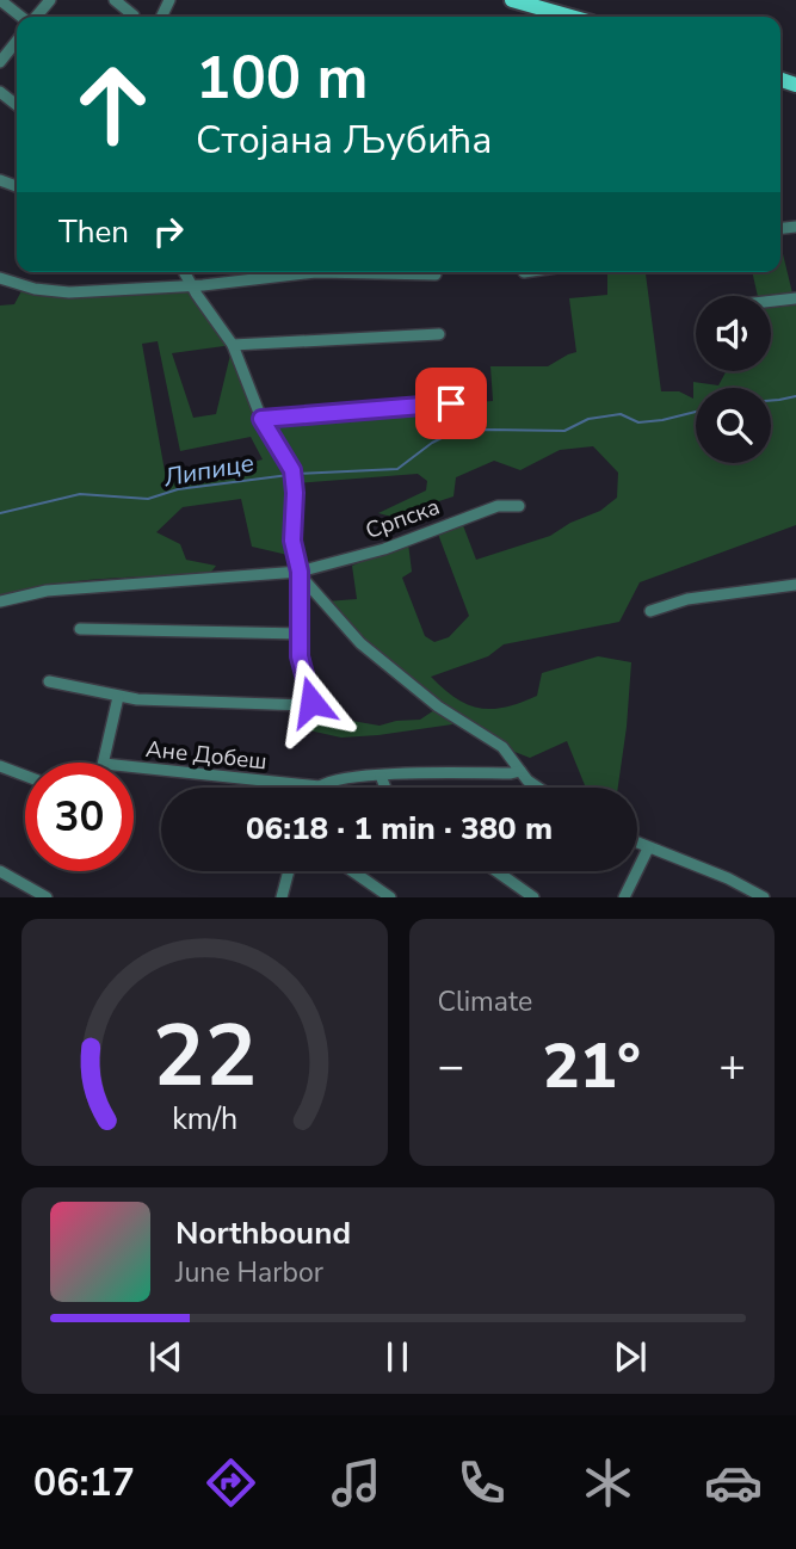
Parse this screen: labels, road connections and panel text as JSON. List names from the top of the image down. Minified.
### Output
{"streets":{"street":["Српска","Ане Добеш"]},"water":["Липице"],"page":{"turn":["100 m","Стојана Љубића"],"then":"Then","limit":"30","trip":"06:18 · 1 min · 380 m","tile":"Climate","heat":["−","21°","+"],"song":["Northbound","June Harbor"],"tabs":"06:17","gauge":["22","km/h"]}}
